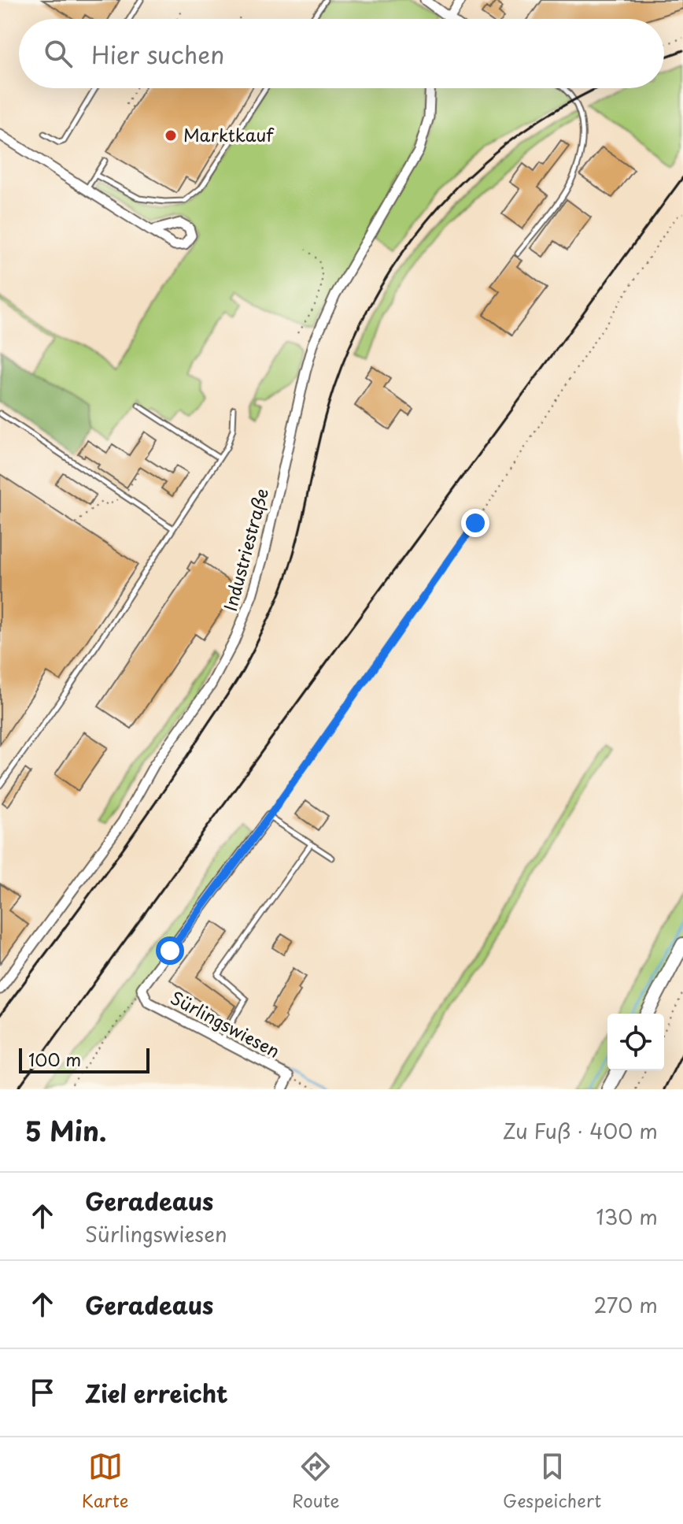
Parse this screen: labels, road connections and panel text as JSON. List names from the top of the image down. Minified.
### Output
{"streets":{"street":["Industriestraße","Sürlingswiesen"]},"places":["Marktkauf"],"scale_bar":"100 m","page":{"search":"Hier suchen","scale":"100 m","heading":["5 Min.","Zu Fuß · 400 m"],"list":[["Geradeaus","Sürlingswiesen","130 m"],["Geradeaus","270 m"],"Ziel erreicht"],"nav":["Karte","Route","Gespeichert"]}}
